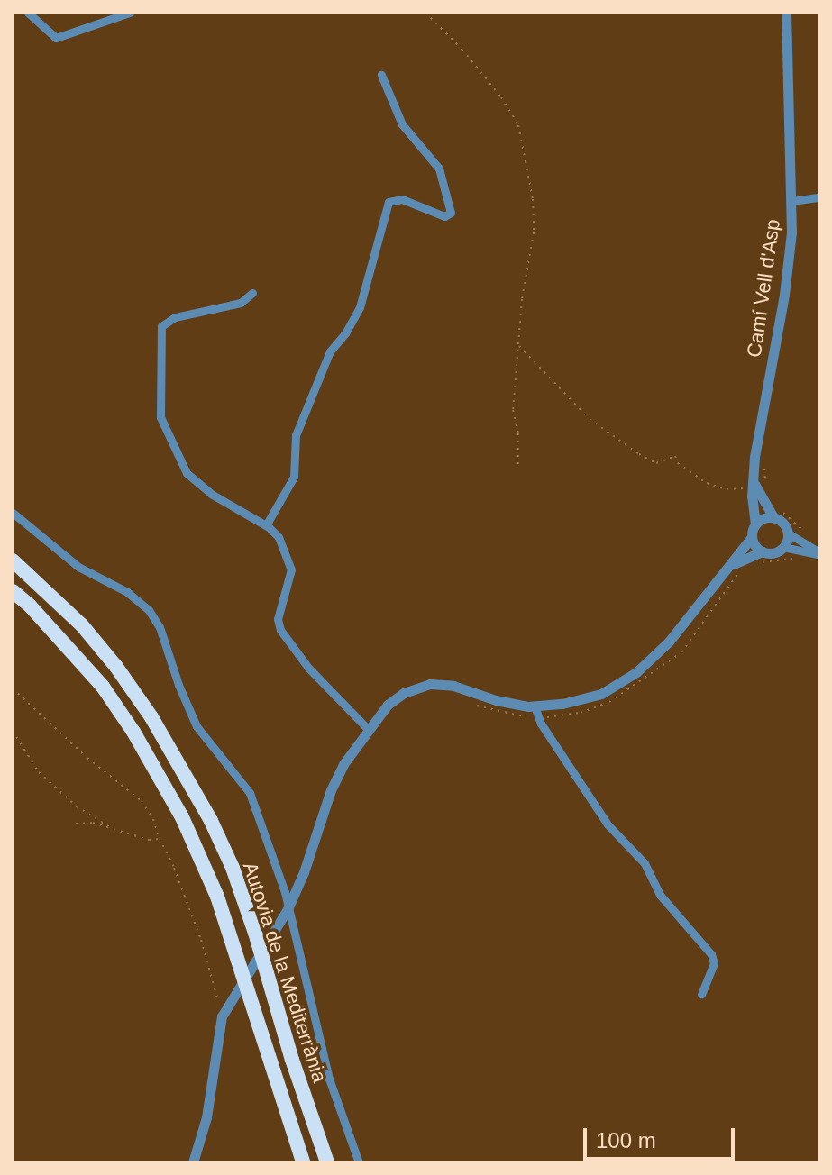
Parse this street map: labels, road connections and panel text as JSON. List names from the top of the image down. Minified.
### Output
{"streets":{"highway":["Autovia de la Mediterrània"],"street":["Camí Vell d'Asp"]},"scale_bar":"100 m"}
